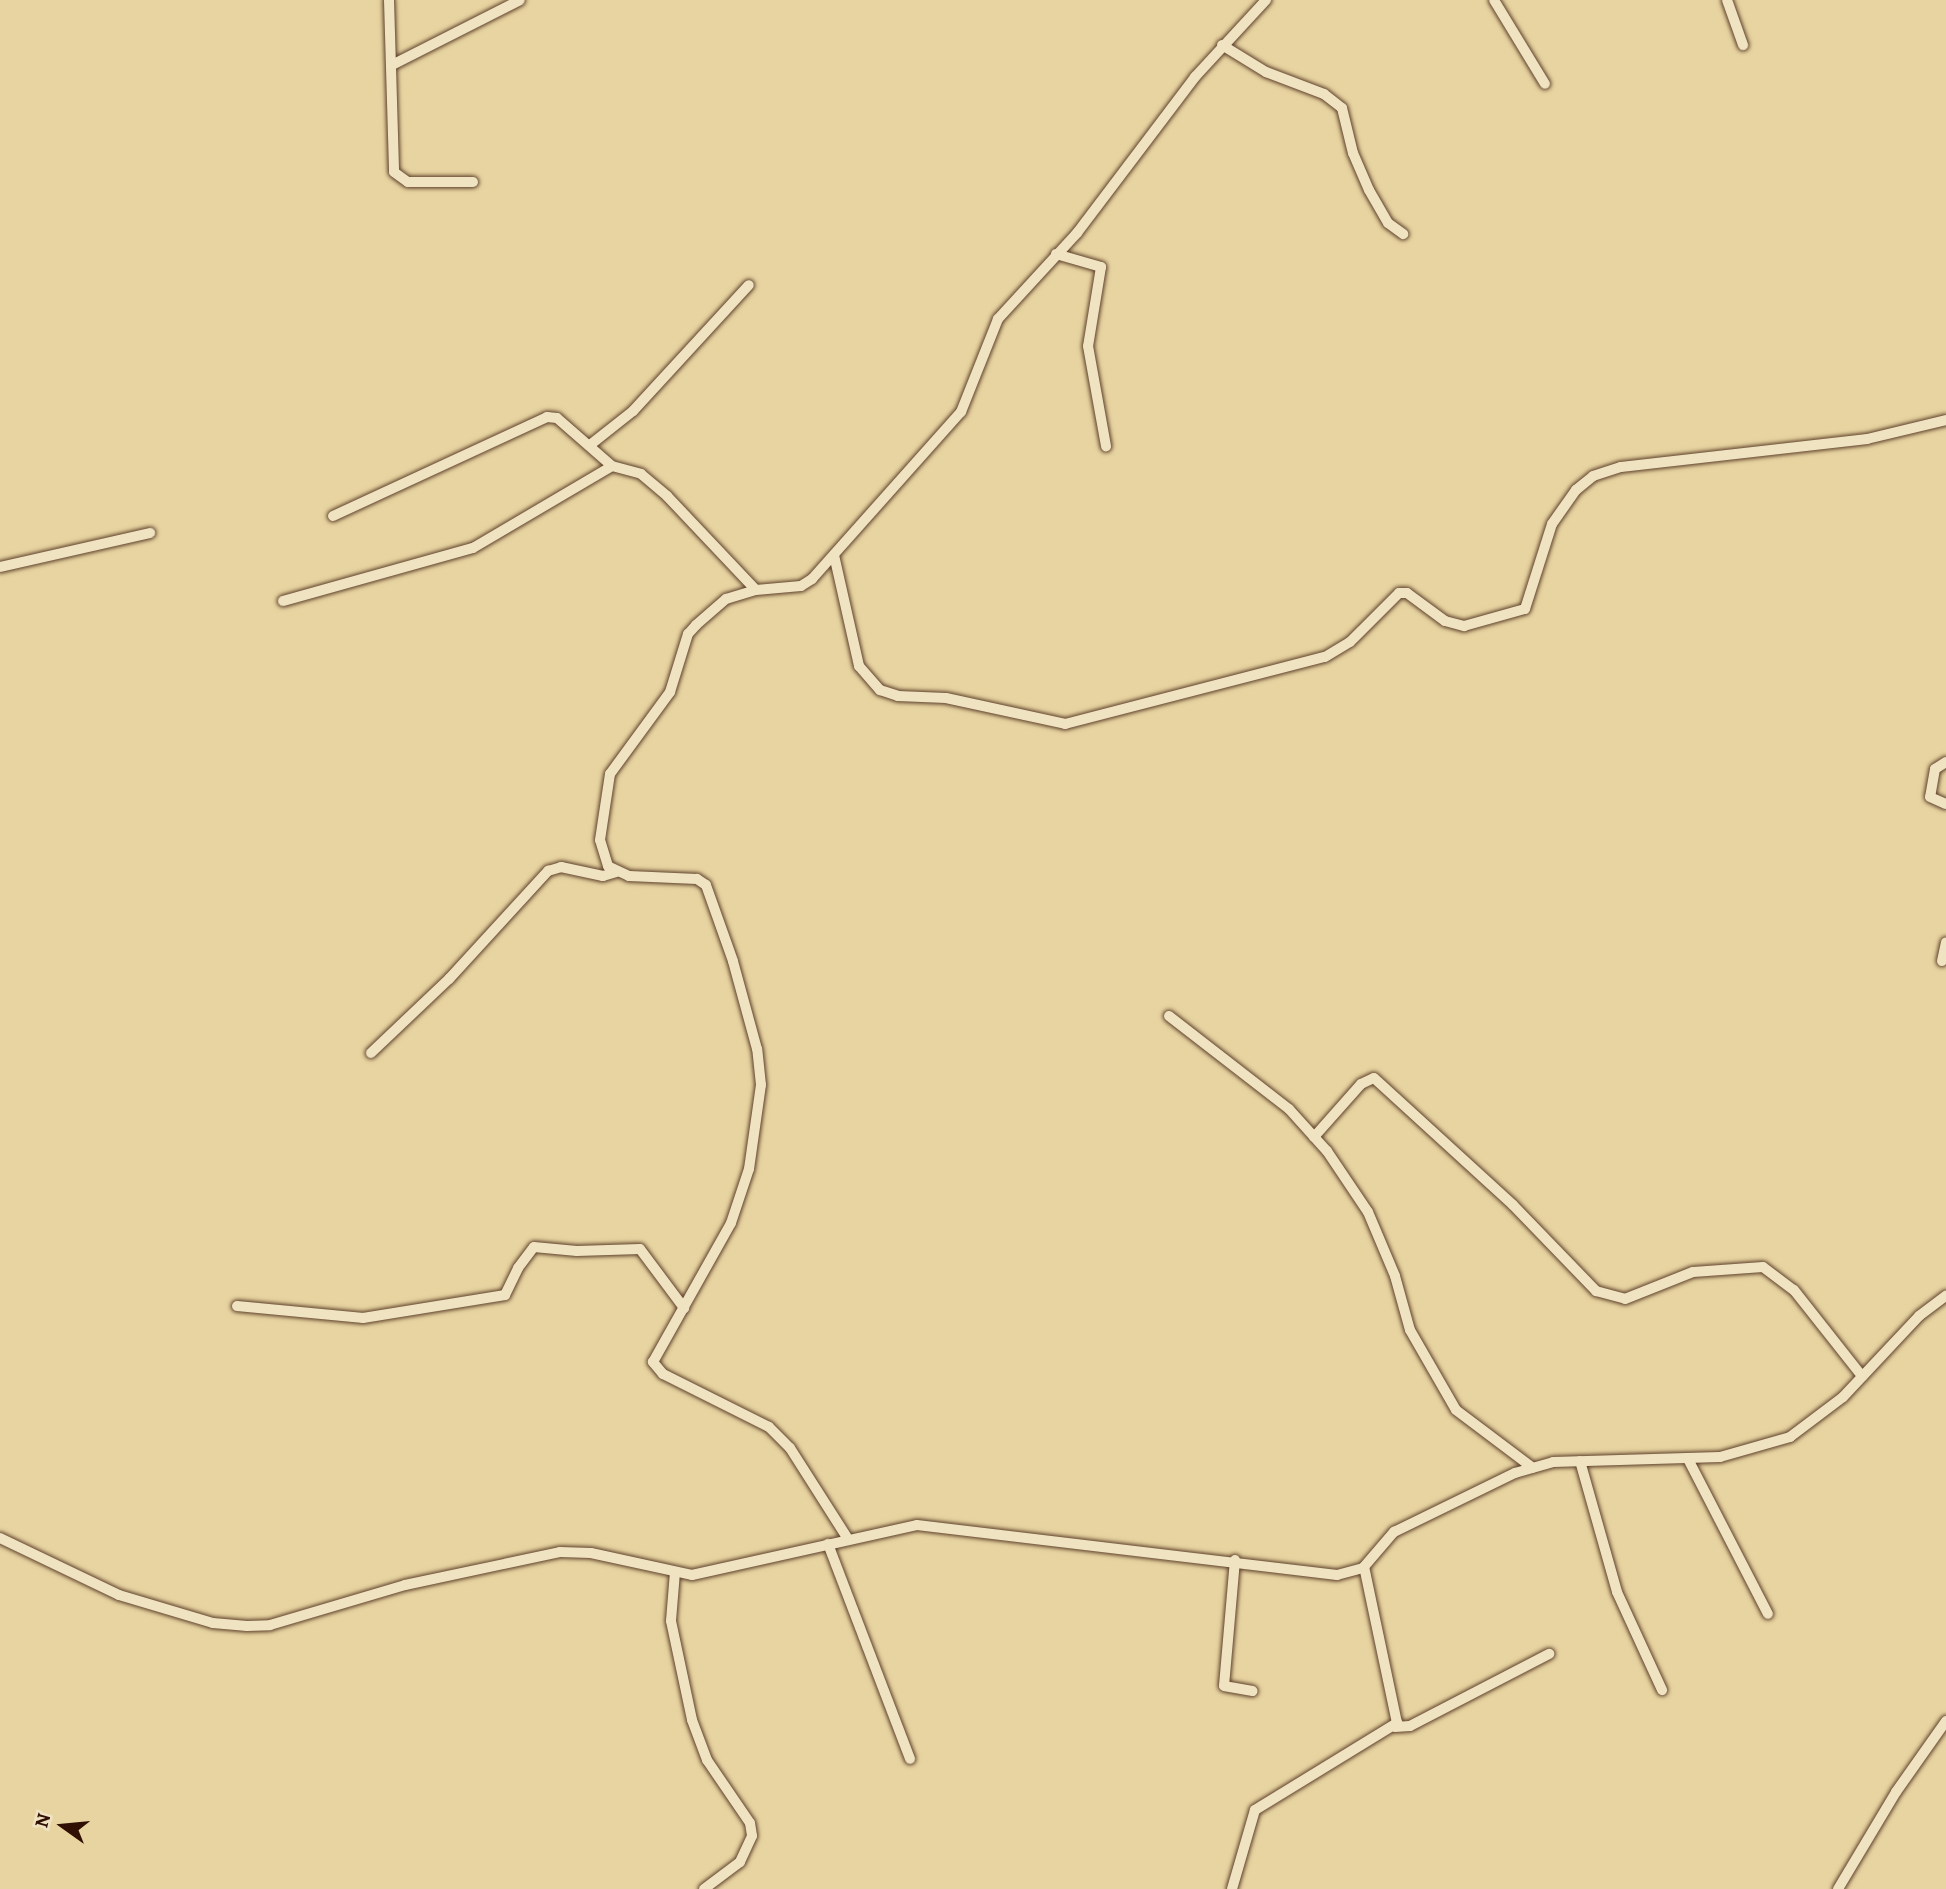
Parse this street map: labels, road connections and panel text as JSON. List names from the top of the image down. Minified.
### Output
{"north":"left"}
